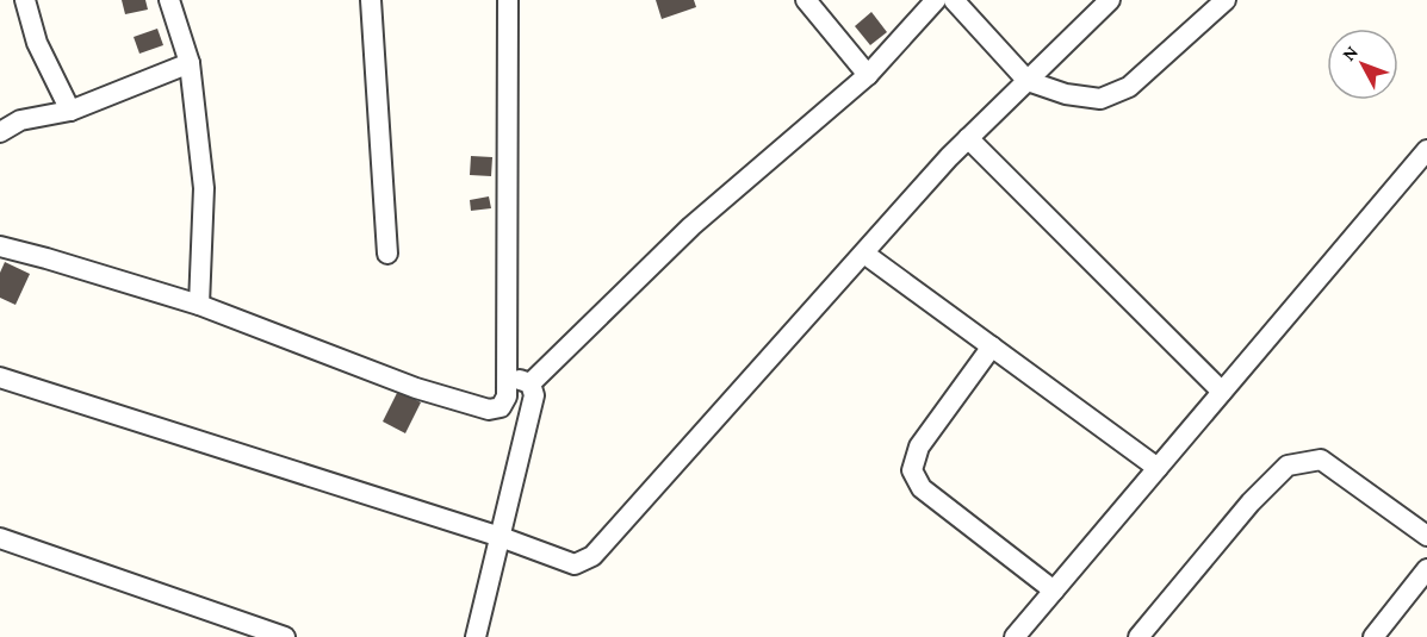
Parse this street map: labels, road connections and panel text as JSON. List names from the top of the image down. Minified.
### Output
{"north":"top left"}
